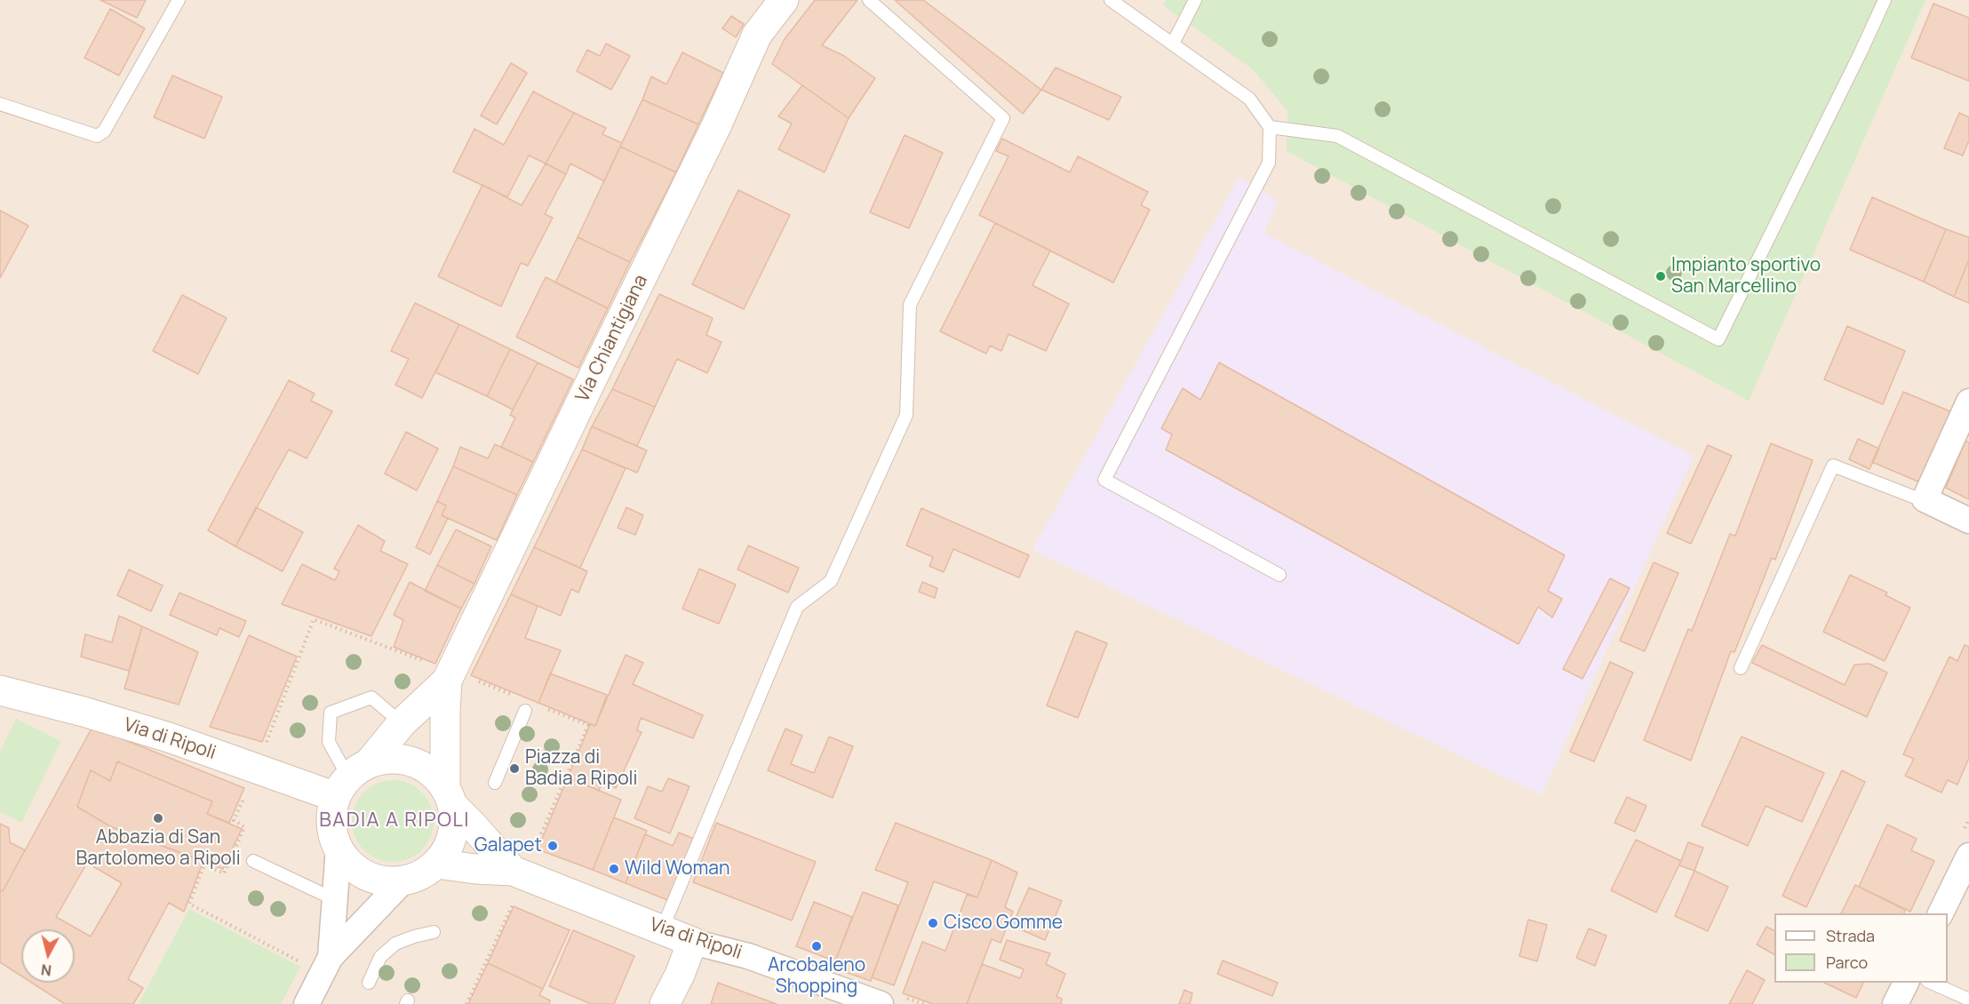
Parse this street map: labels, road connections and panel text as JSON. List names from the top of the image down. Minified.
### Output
{"streets":{"street":["Via Chiantigiana","Via di Ripoli"]},"crossings":[["Via Chiantigiana","Via di Ripoli"]],"districts":["BADIA A RIPOLI"],"places":["Impianto sportivo San Marcellino","Piazza di Badia a Ripoli","Abbazia di San Bartolomeo a Ripoli","Galapet","Wild Woman","Cisco Gomme","Arcobaleno Shopping"],"legend":["Strada","Parco"],"north":"bottom"}
